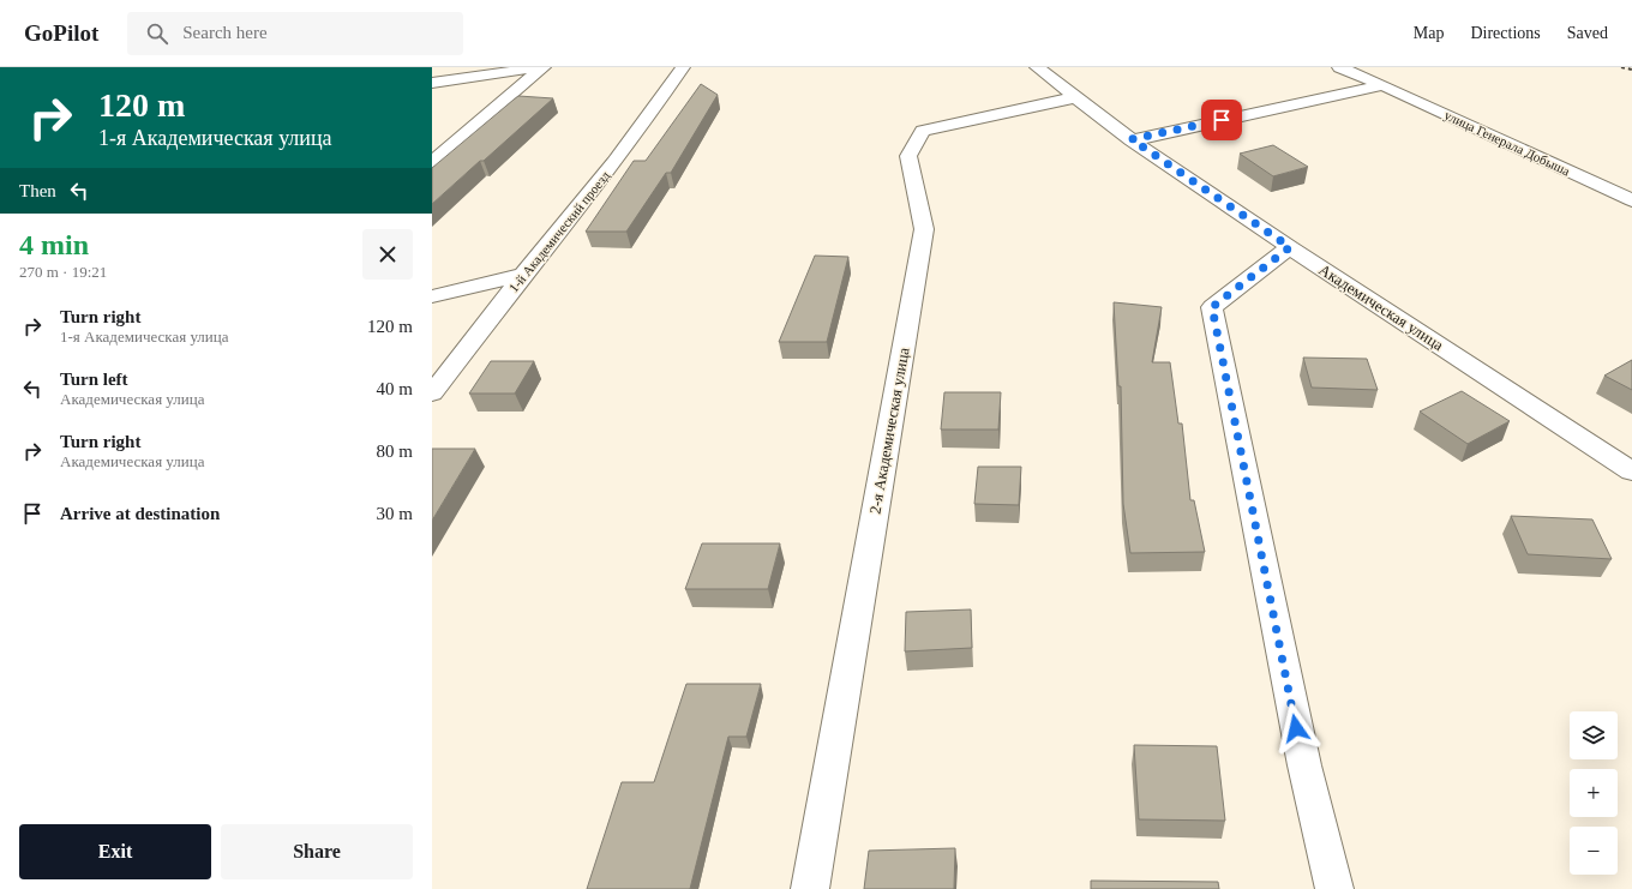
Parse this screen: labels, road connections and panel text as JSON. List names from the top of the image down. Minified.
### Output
{"streets":{"street":["улица Генерала Добыша","1-й Академический проезд","Академическая улица","2-я Академическая улица"]},"crossings":[["Академическая улица","2-я Академическая улица"]],"page":{"header":"GoPilot","search":"Search here","nav":["Map","Directions","Saved"],"turn":["120 m","1-я Академическая улица"],"then":"Then","heading":["4 min","270 m · 19:21"],"list":[{"name":"Turn right","note":"1-я Академическая улица","value":"120 m"},{"name":"Turn left","note":"Академическая улица","value":"40 m"},{"name":"Turn right","note":"Академическая улица","value":"80 m"},{"name":"Arrive at destination","value":"30 m"}],"map_buttons":["+","−"],"buttons":["Exit","Share"]}}
